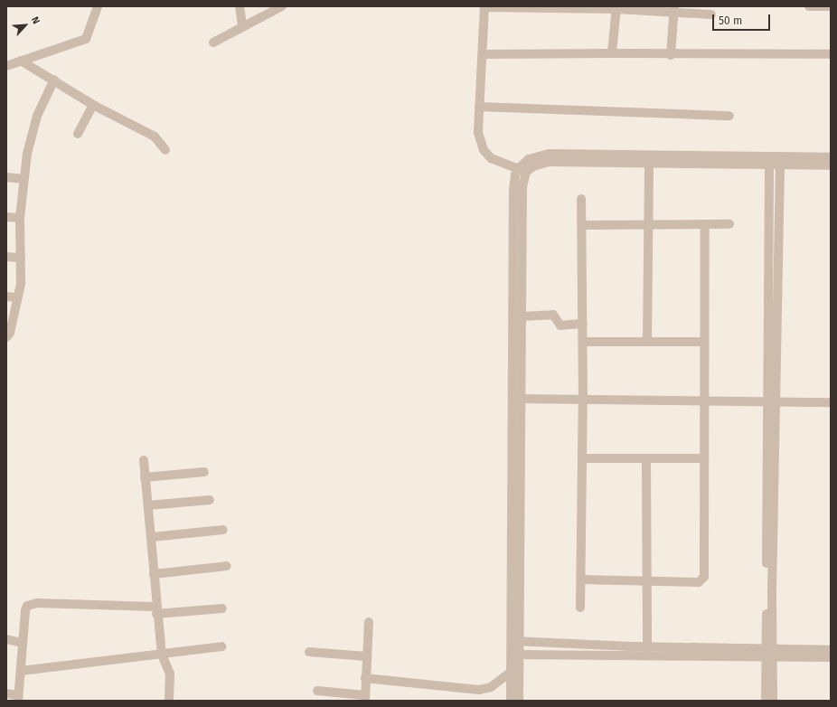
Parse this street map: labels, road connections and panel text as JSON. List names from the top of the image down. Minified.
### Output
{"scale_bar":"50 m","north":"top right"}
